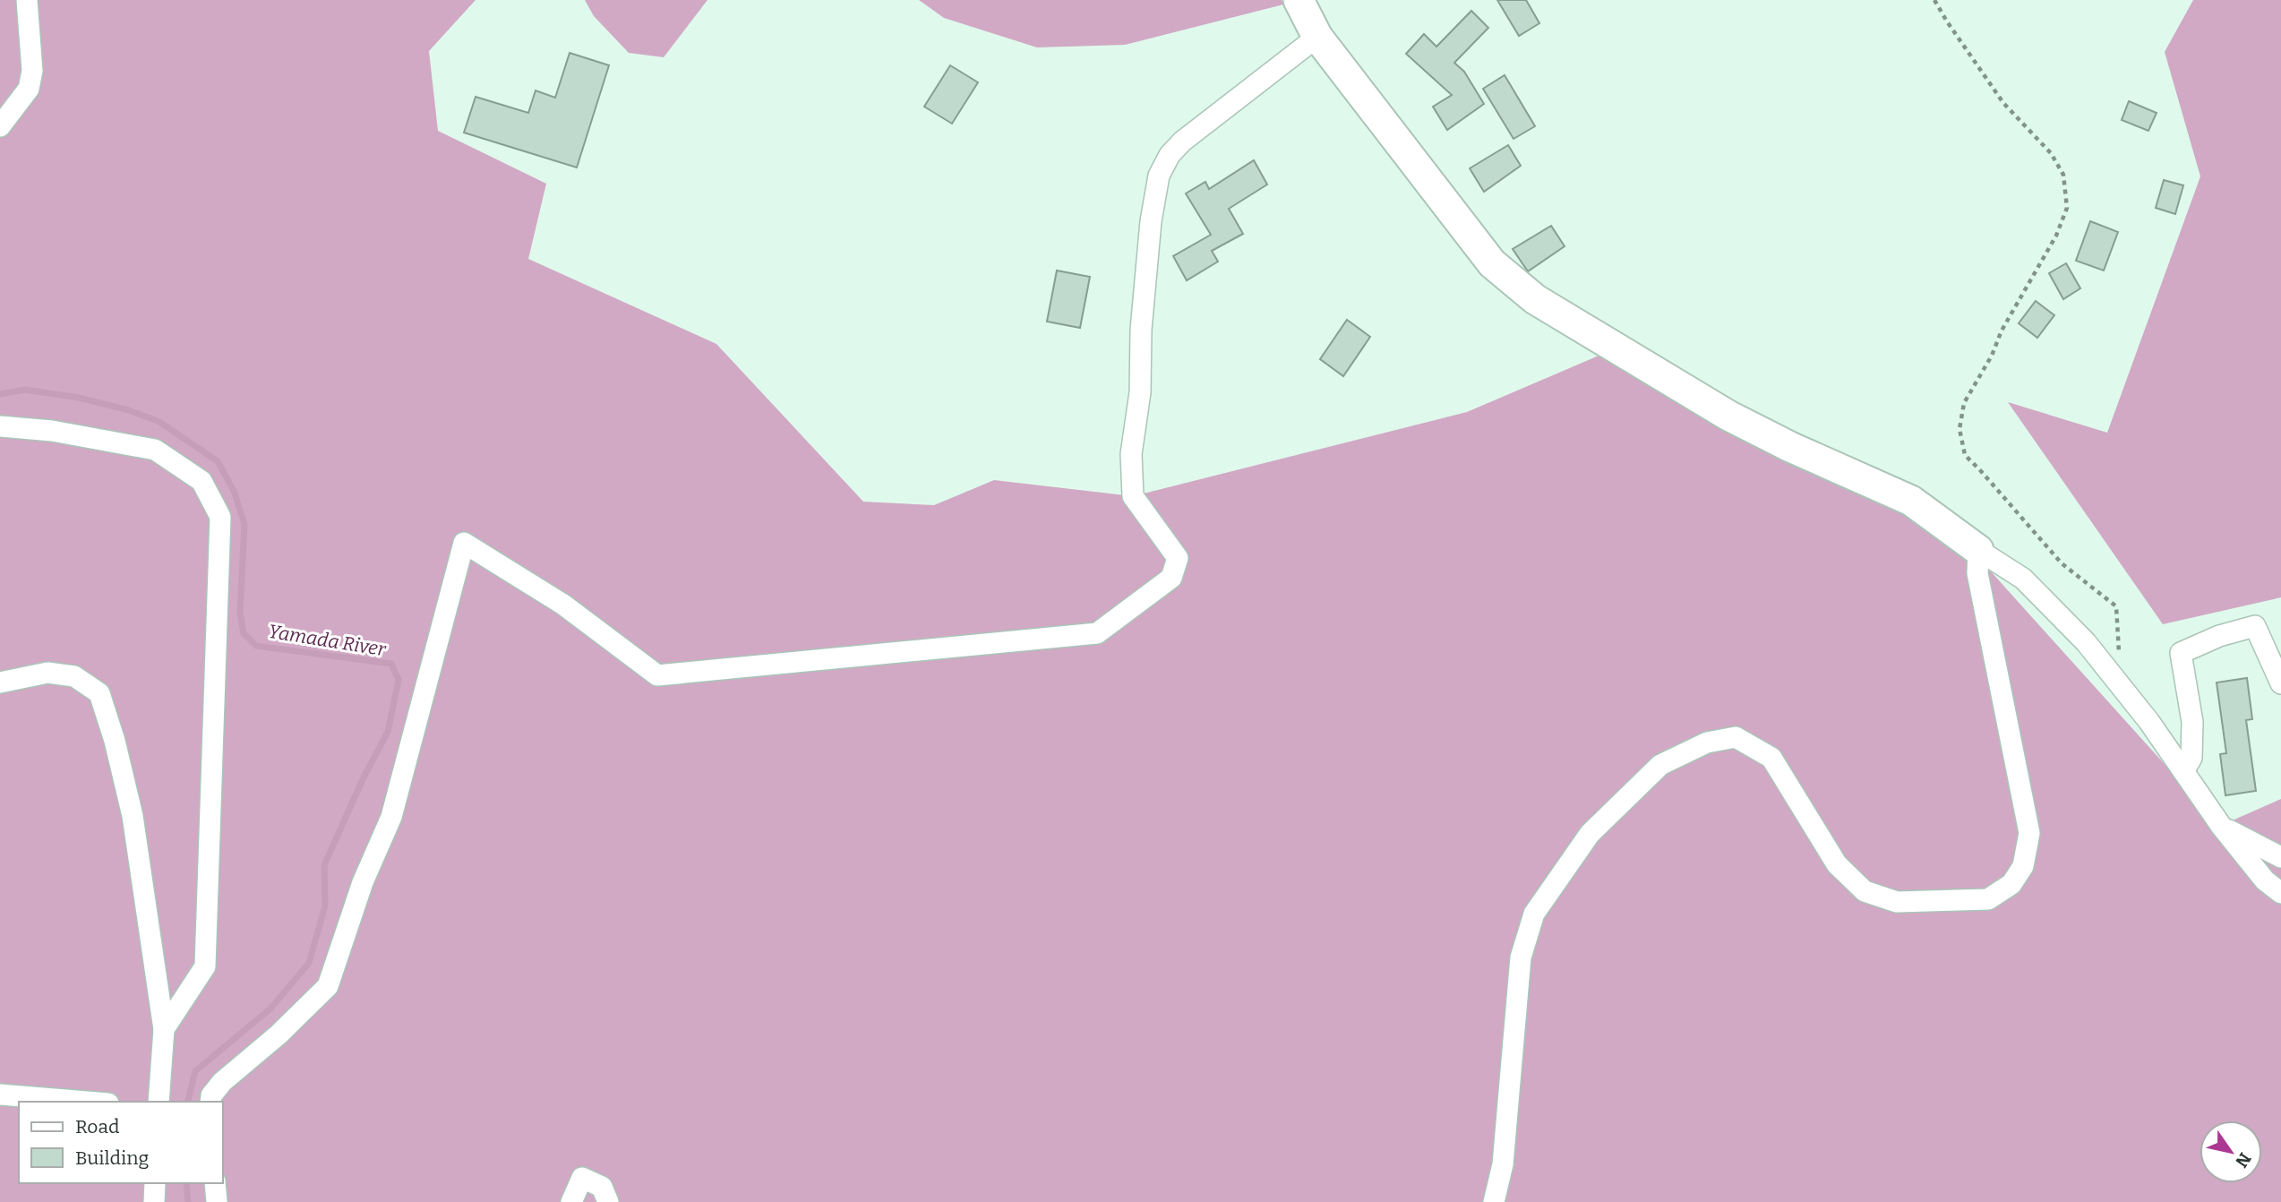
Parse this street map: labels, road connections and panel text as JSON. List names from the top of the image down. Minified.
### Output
{"water":["Yamada River"],"legend":["Road","Building"],"north":"bottom right"}
